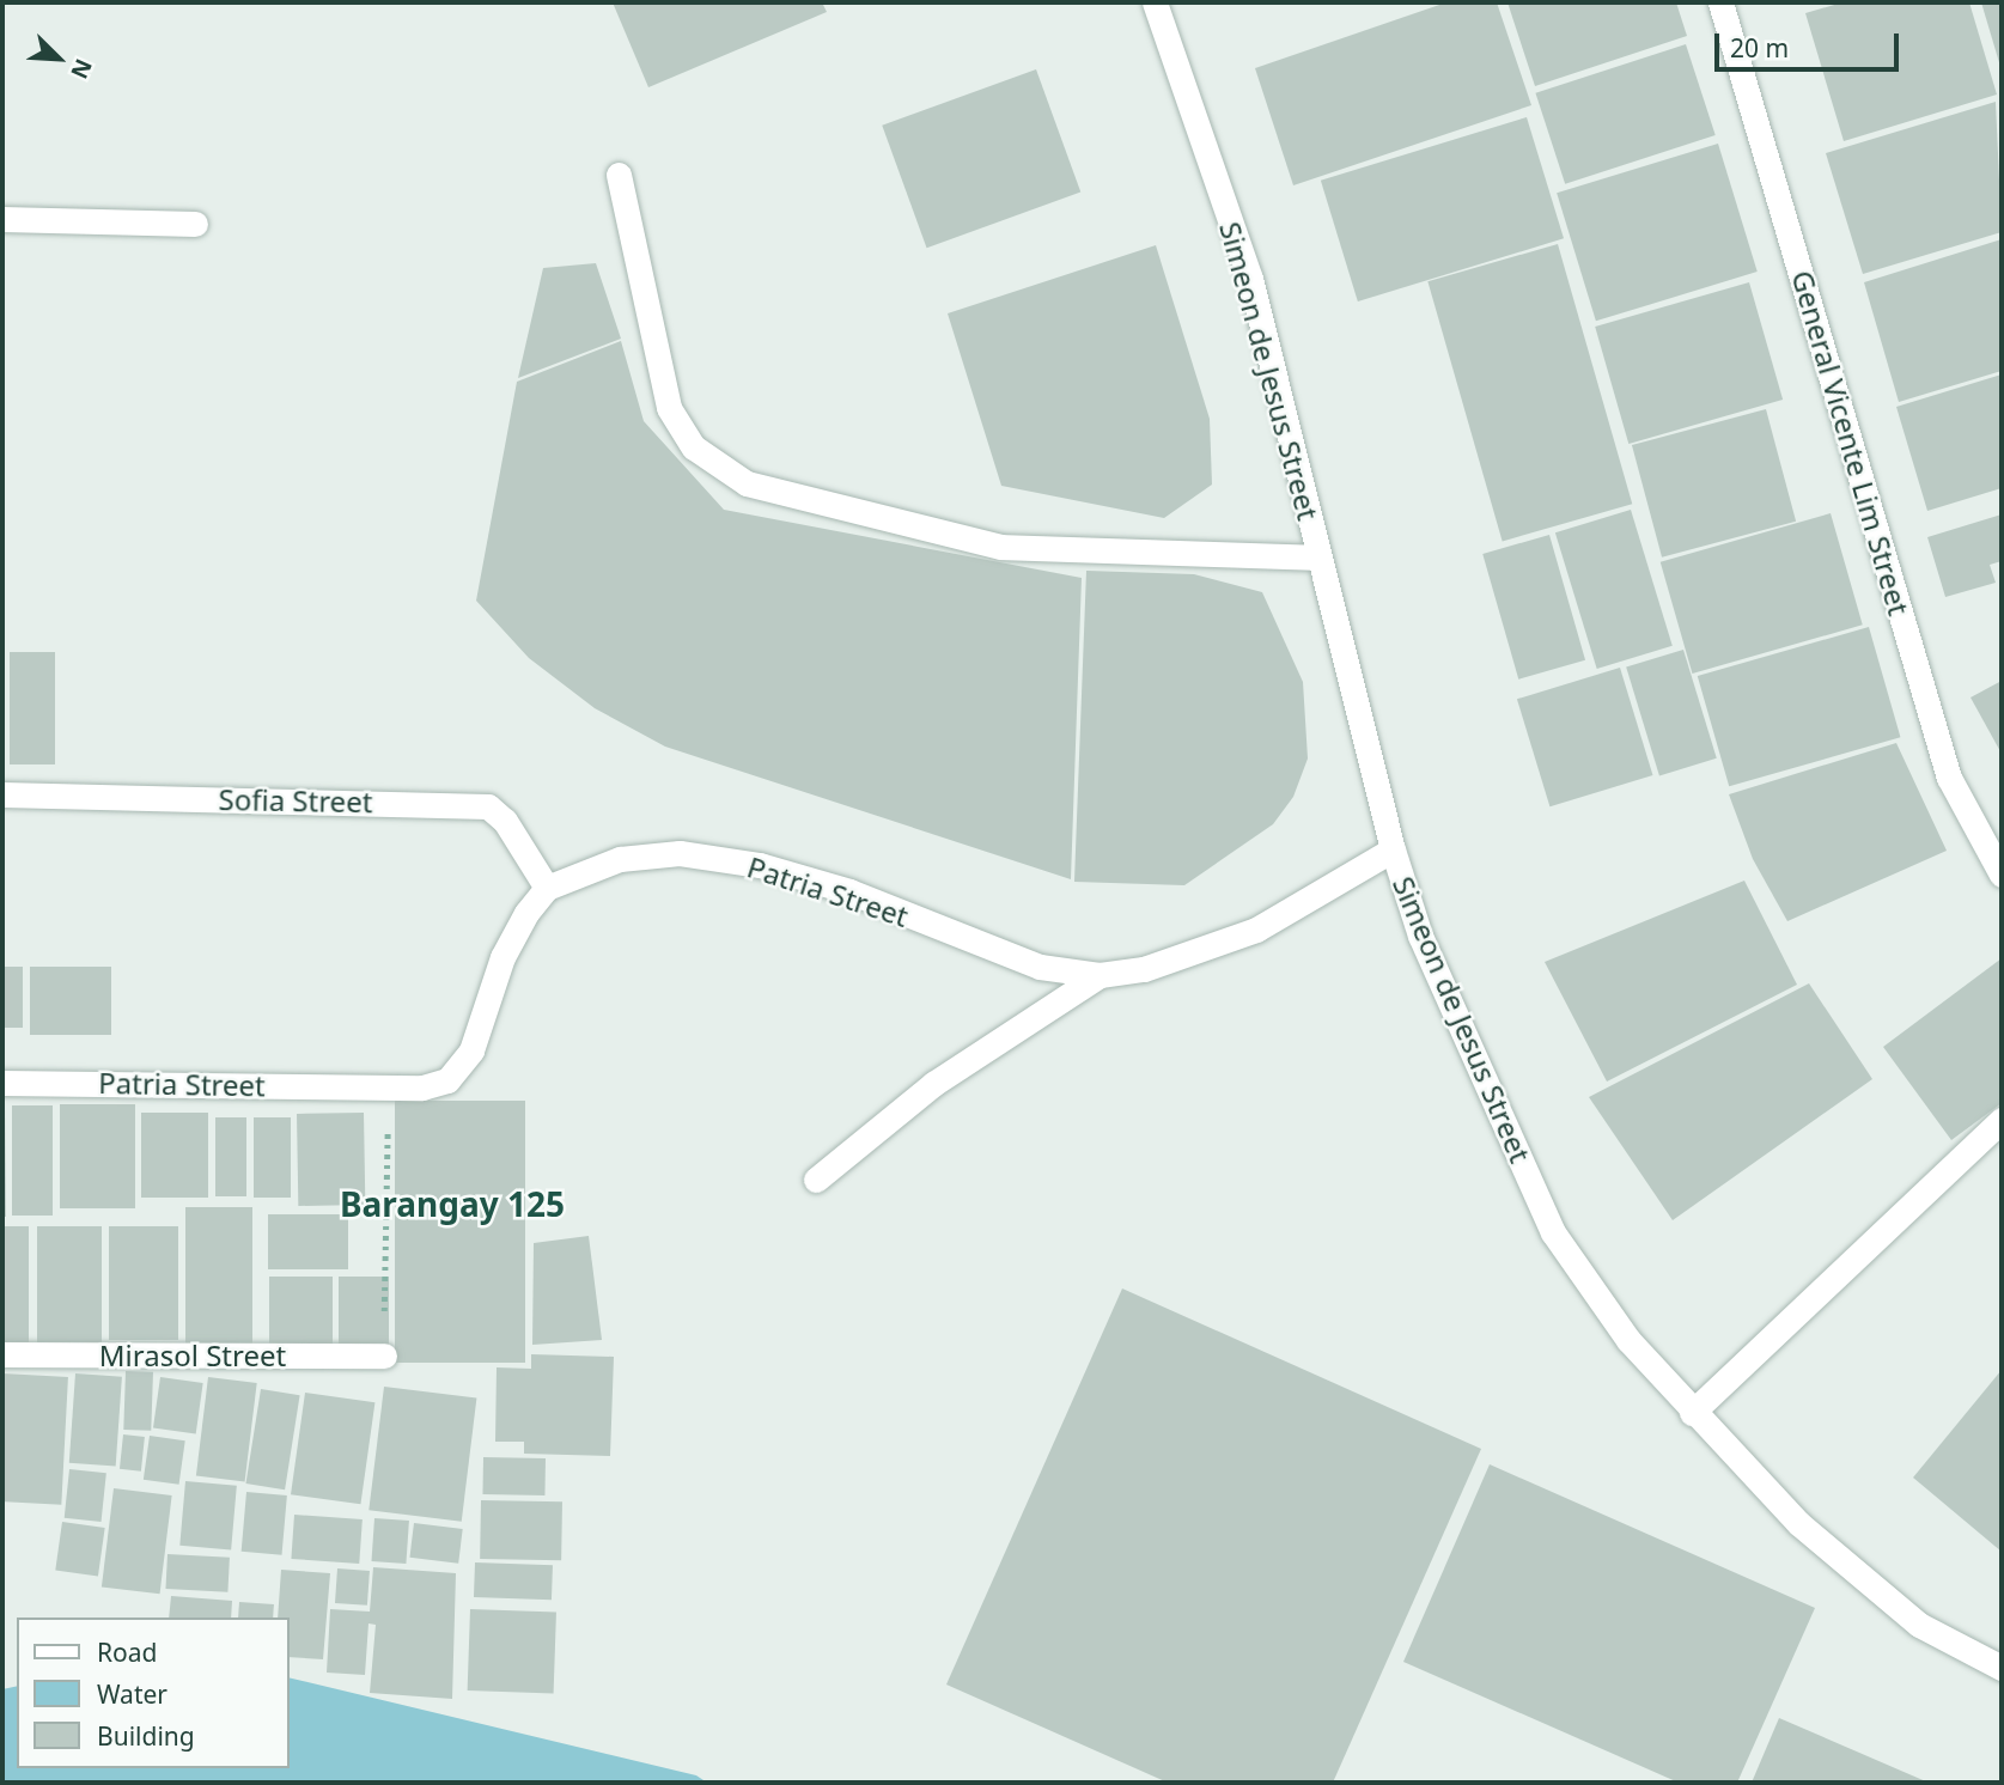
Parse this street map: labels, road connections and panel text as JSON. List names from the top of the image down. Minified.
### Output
{"streets":{"street":["Simeon de Jesus Street","General Vicente Lim Street","Sofia Street","Patria Street","Mirasol Street"]},"crossings":[["Simeon de Jesus Street","Patria Street"],["Sofia Street","Patria Street"]],"districts":["Barangay 125"],"legend":["Road","Water","Building"],"scale_bar":"20 m","north":"bottom right"}
